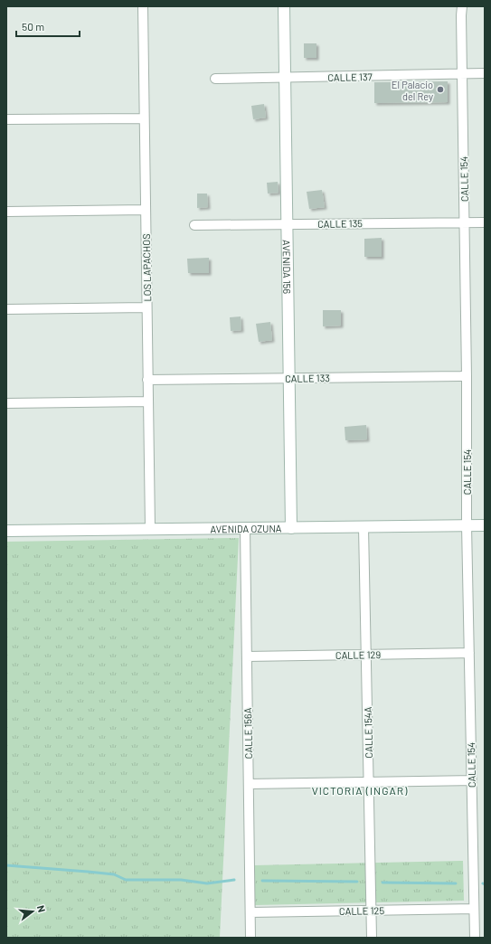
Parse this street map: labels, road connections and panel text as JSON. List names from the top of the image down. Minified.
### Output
{"streets":{"main road":["AVENIDA 156","AVENIDA OZUNA"],"street":["CALLE 137","CALLE 154","CALLE 135","LOS LAPACHOS","CALLE 133","CALLE 129","CALLE 154A","CALLE 156A","CALLE 125"]},"crossings":[["CALLE 137","CALLE 154"],["CALLE 137","AVENIDA 156"],["CALLE 154","CALLE 135"],["CALLE 154","CALLE 133"],["CALLE 154","AVENIDA OZUNA"],["CALLE 154","CALLE 129"],["CALLE 154","CALLE 125"],["CALLE 135","AVENIDA 156"],["AVENIDA 156","CALLE 133"],["AVENIDA 156","AVENIDA OZUNA"],["LOS LAPACHOS","CALLE 133"],["LOS LAPACHOS","AVENIDA OZUNA"],["AVENIDA OZUNA","CALLE 154A"],["AVENIDA OZUNA","CALLE 156A"],["CALLE 129","CALLE 154A"],["CALLE 129","CALLE 156A"],["CALLE 154A","CALLE 125"],["CALLE 156A","CALLE 125"]],"districts":["VICTORIA (INGAR)"],"places":["El Palacio del Rey"],"scale_bar":"50 m","north":"right"}
